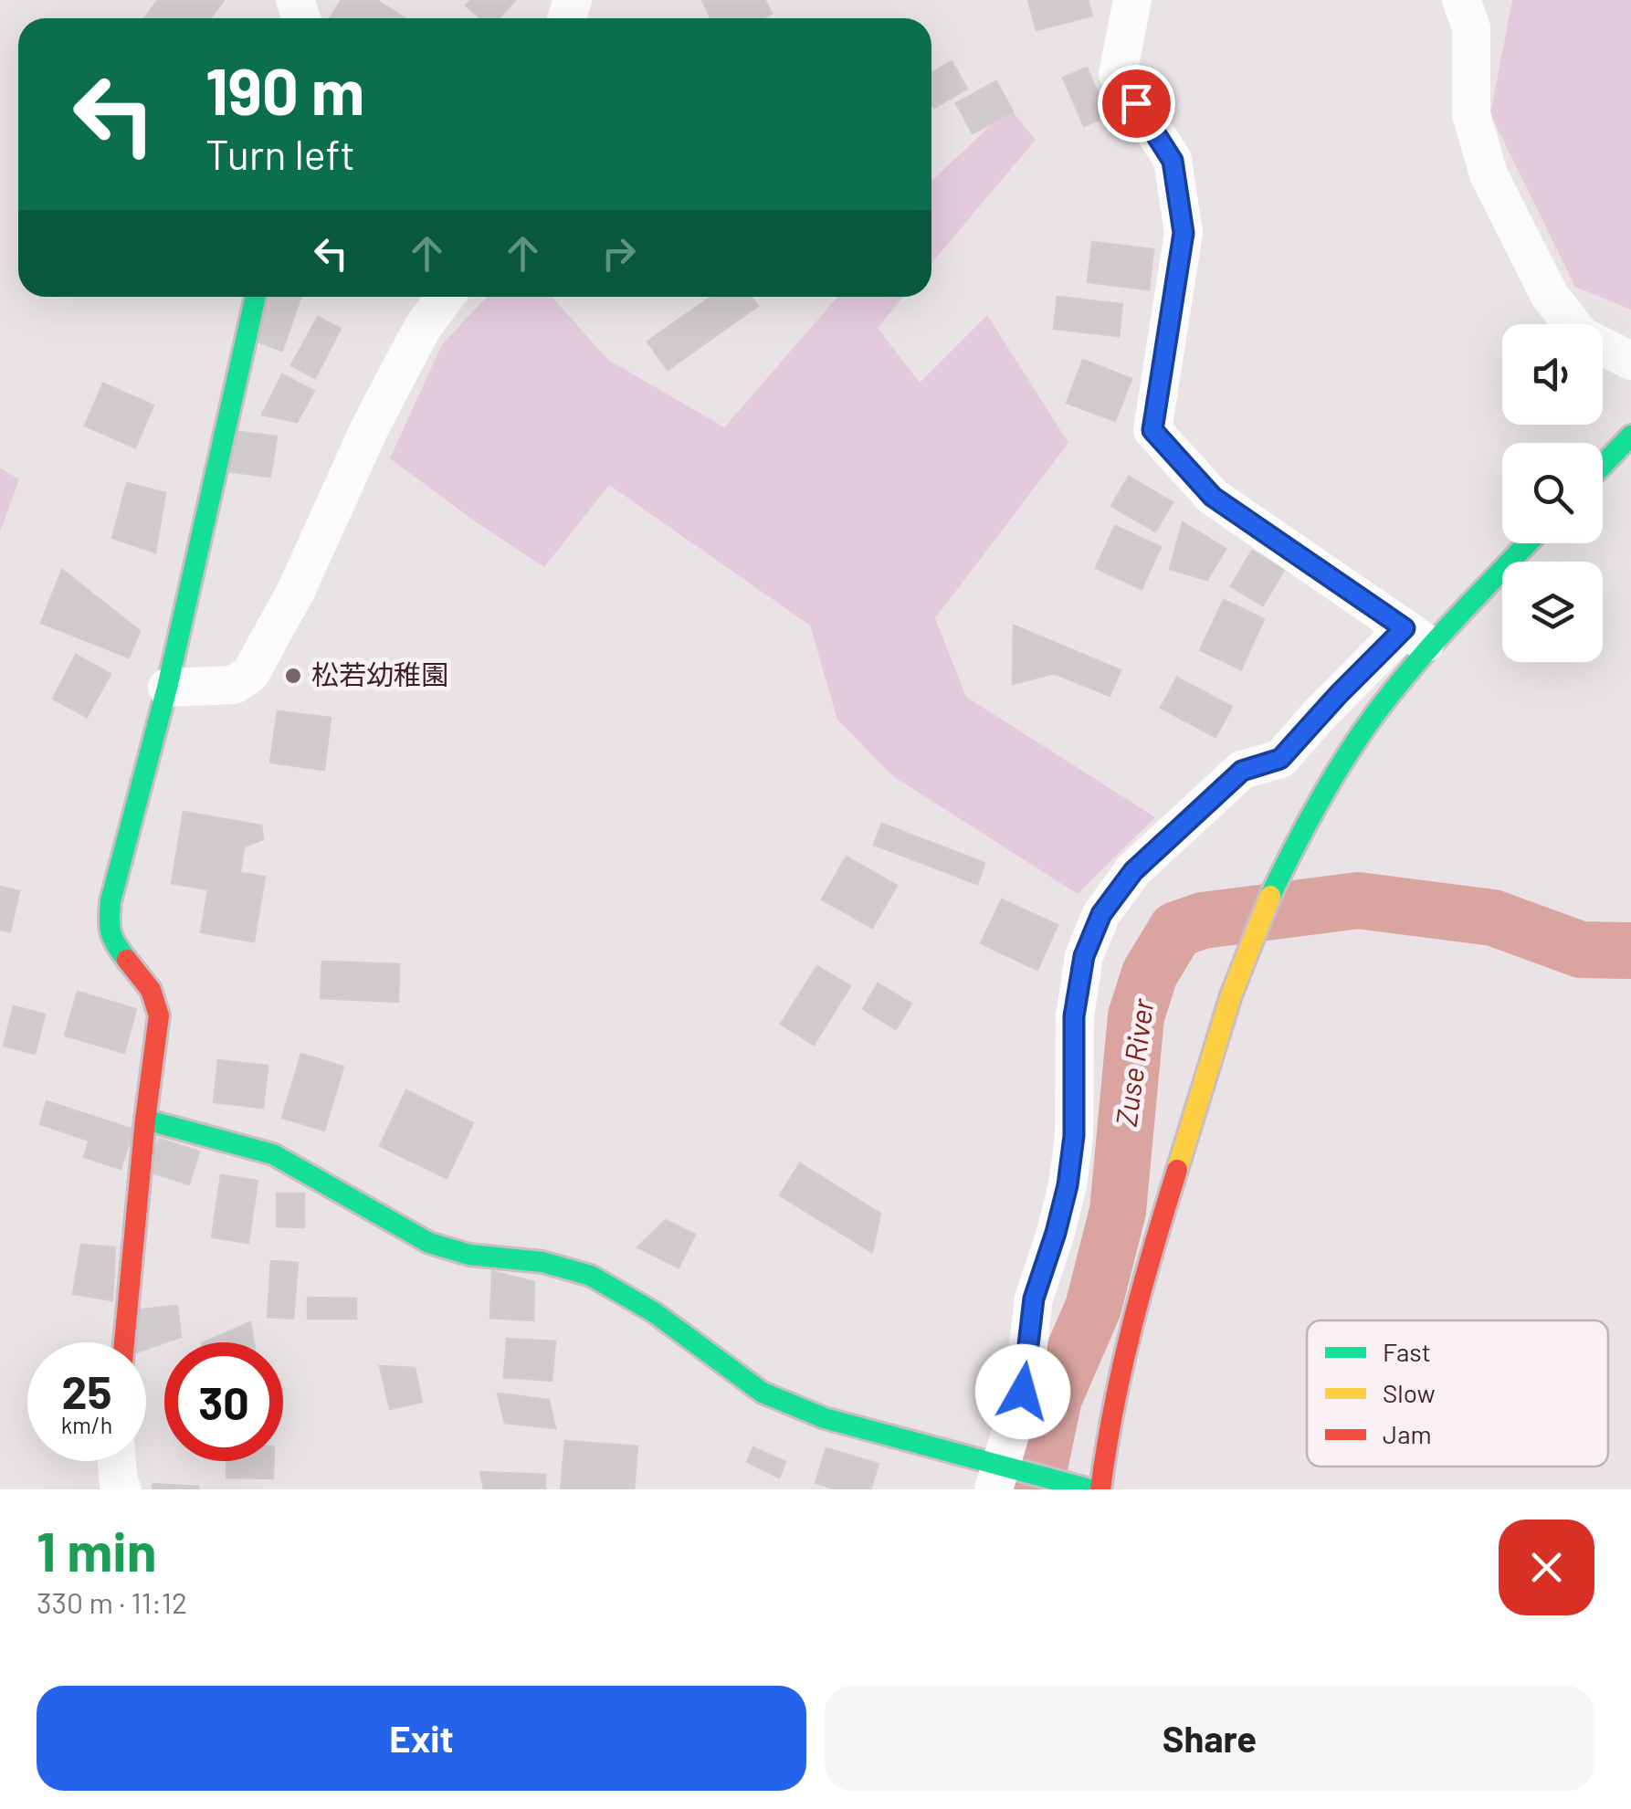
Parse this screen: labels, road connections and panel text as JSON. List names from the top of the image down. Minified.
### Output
{"water":["Zuse River"],"places":["松若幼稚園"],"legend":["Fast","Slow","Jam"],"page":{"turn":["190 m","Turn left"],"speed":"25 km/h","limit":"30","heading":["1 min","330 m · 11:12"],"buttons":["Exit","Share"]}}
